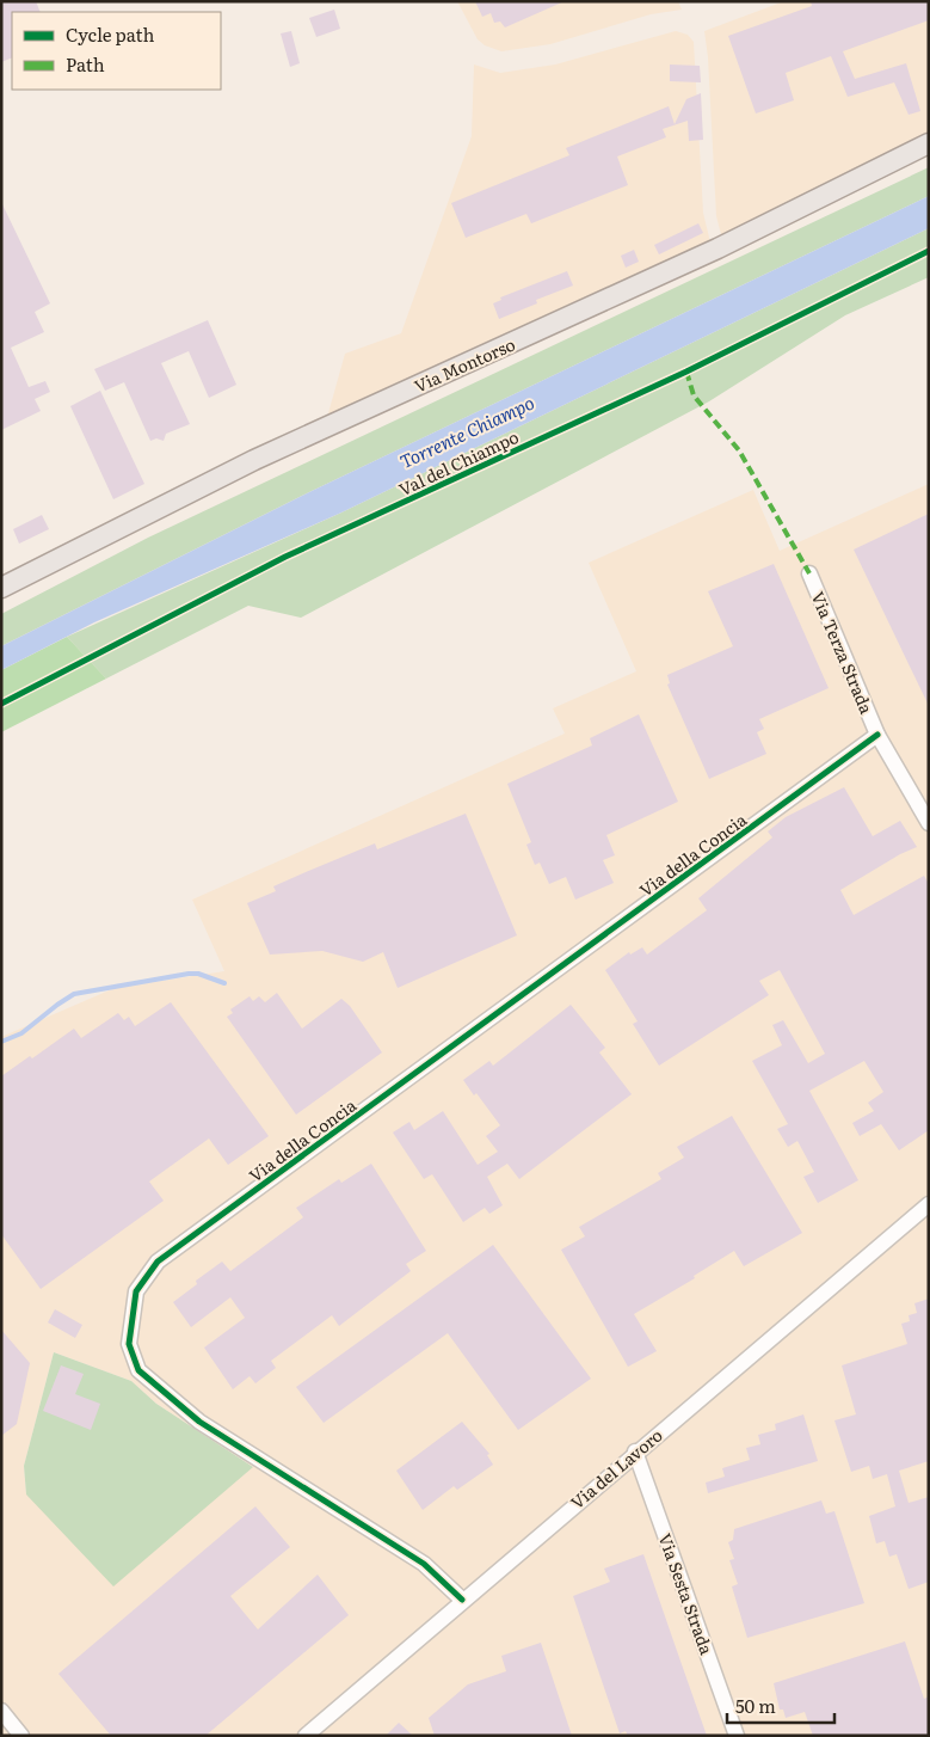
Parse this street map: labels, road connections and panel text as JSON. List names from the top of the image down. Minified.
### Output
{"streets":{"main road":["Via Montorso"],"street":["Via Terza Strada","Via della Concia","Via del Lavoro","Via Sesta Strada"],"cycle path":["Val del Chiampo"]},"crossings":[["Via Terza Strada","Via della Concia"],["Via della Concia","Via del Lavoro"],["Via del Lavoro","Via Sesta Strada"]],"water":["Torrente Chiampo"],"legend":["Cycle path","Path"],"scale_bar":"50 m"}
